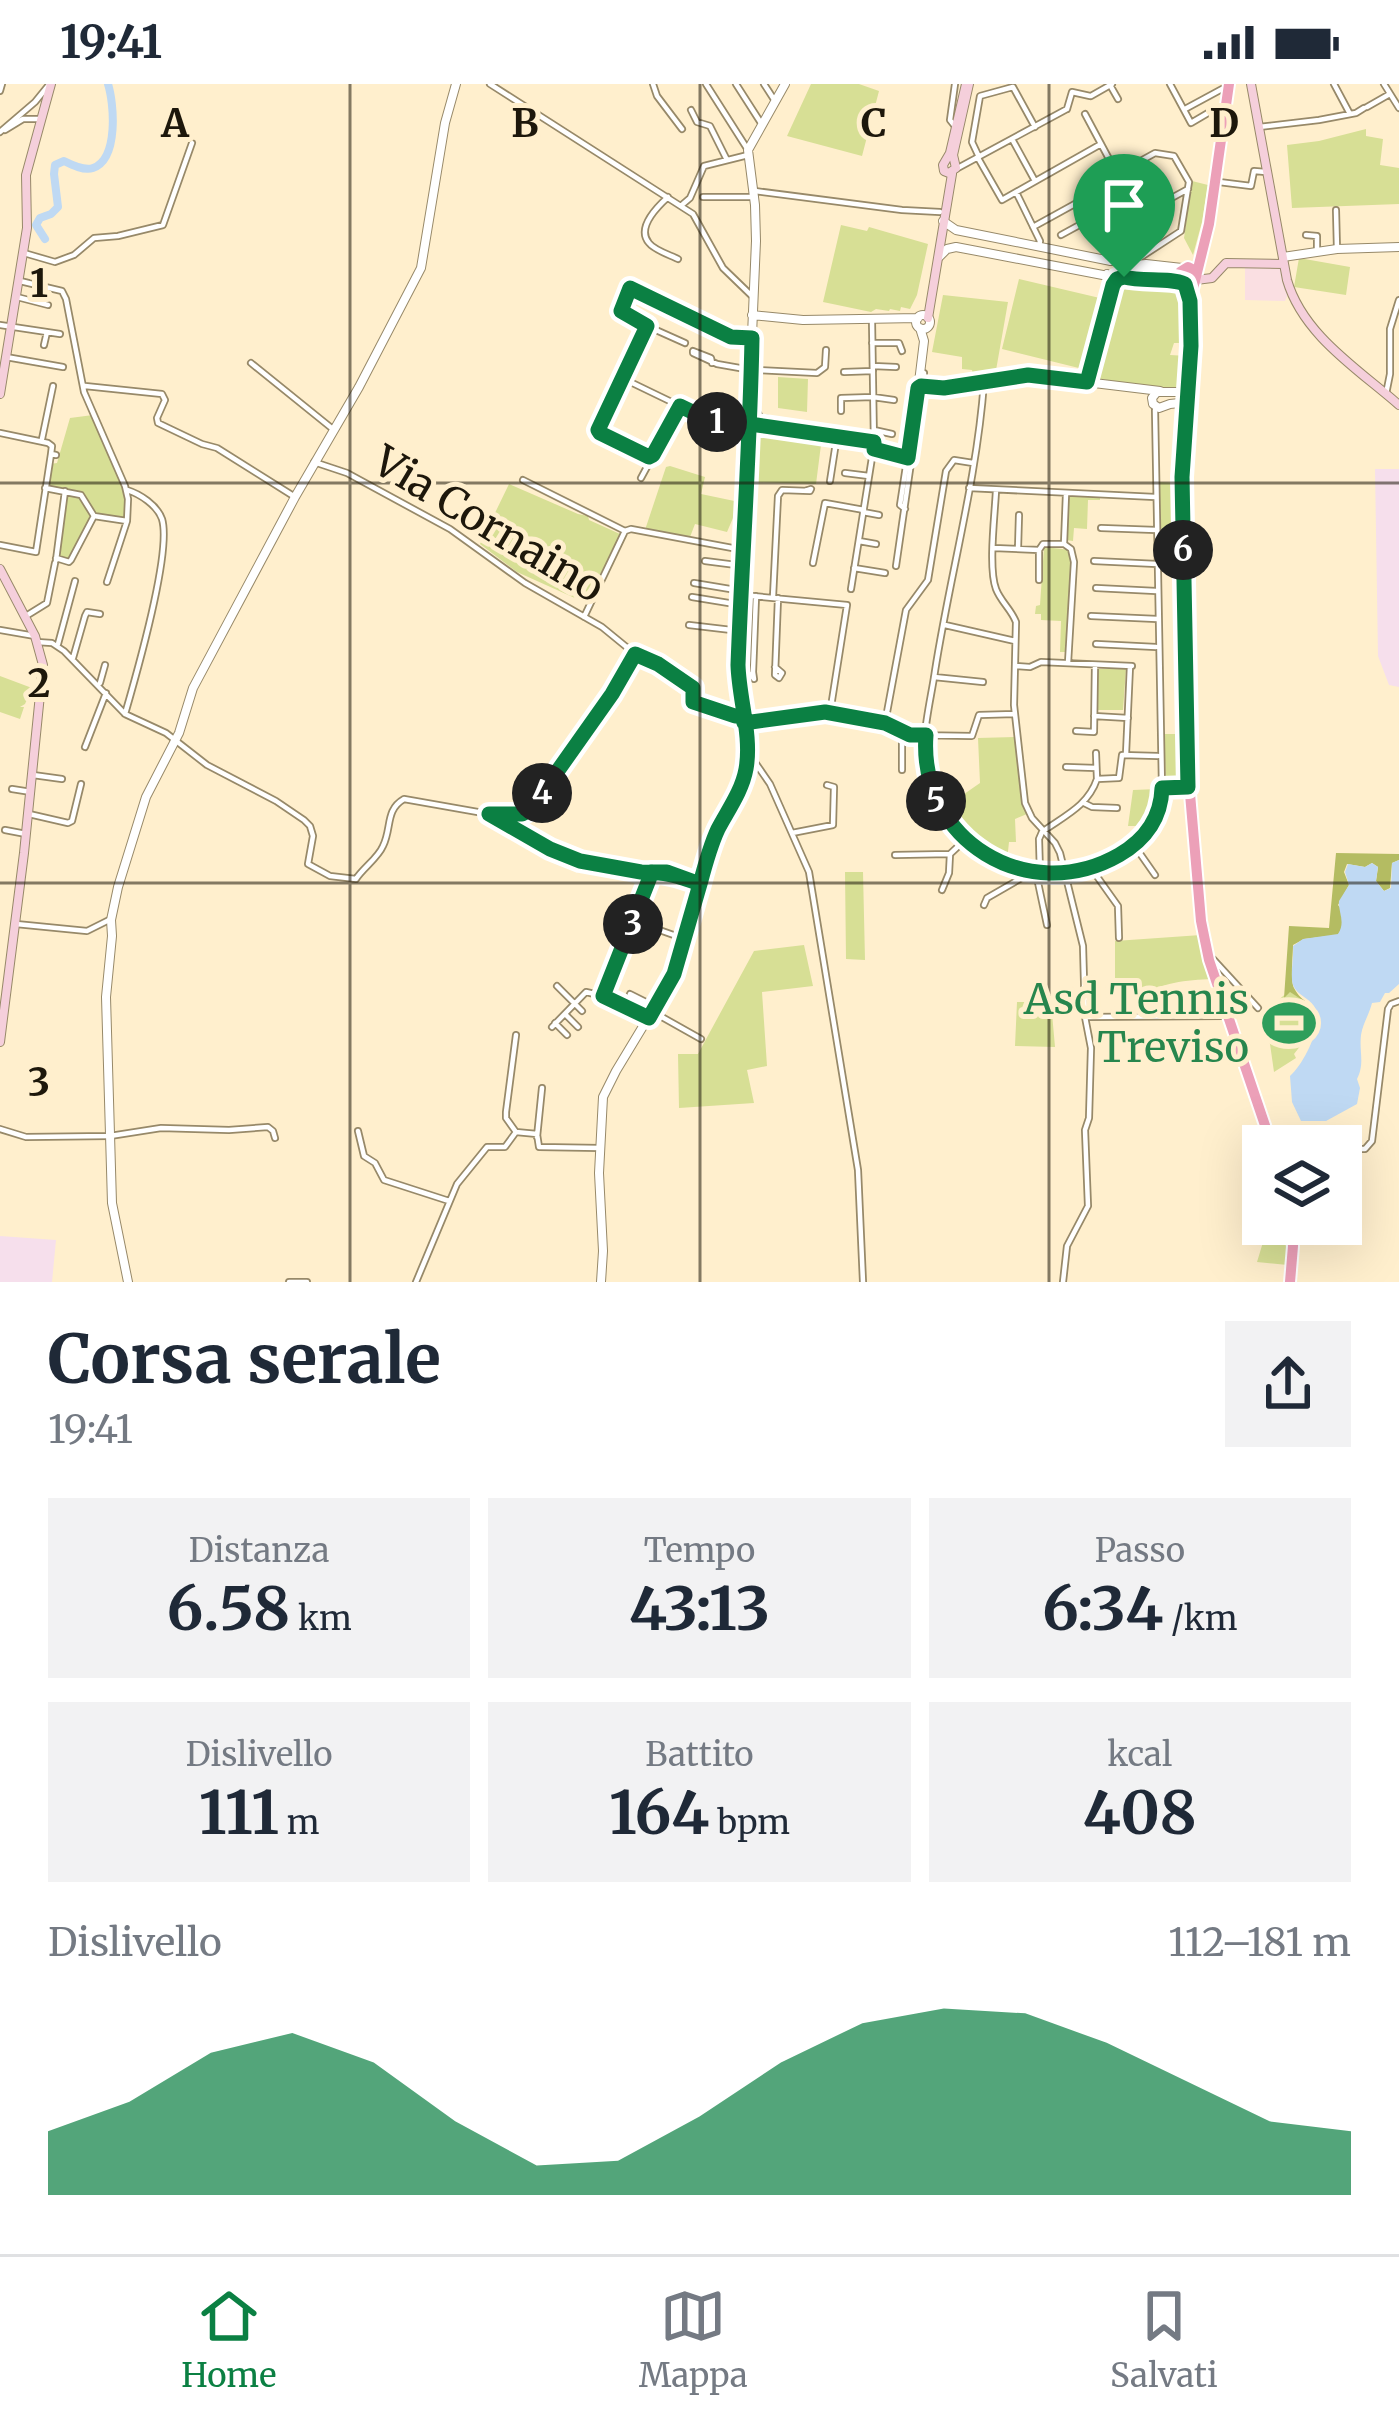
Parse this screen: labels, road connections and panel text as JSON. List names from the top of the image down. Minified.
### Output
{"streets":{"street":["Via Cornaino"]},"places":{"sports":["Asd Tennis Treviso"]},"page":{"status":"19:41","pins":["1","6","4","5","3"],"heading":["Corsa serale","19:41"],"stats":[["Distanza","6.58 km"],["Tempo","43:13"],["Passo","6:34 /km"],["Dislivello","111 m"],["Battito","164 bpm"],["kcal","408"]],"chart":["Dislivello","112–181 m"],"tabs":["Home","Mappa","Salvati"]},"grid":{"columns":["A","B","C","D"],"rows":["1","2","3"]}}
